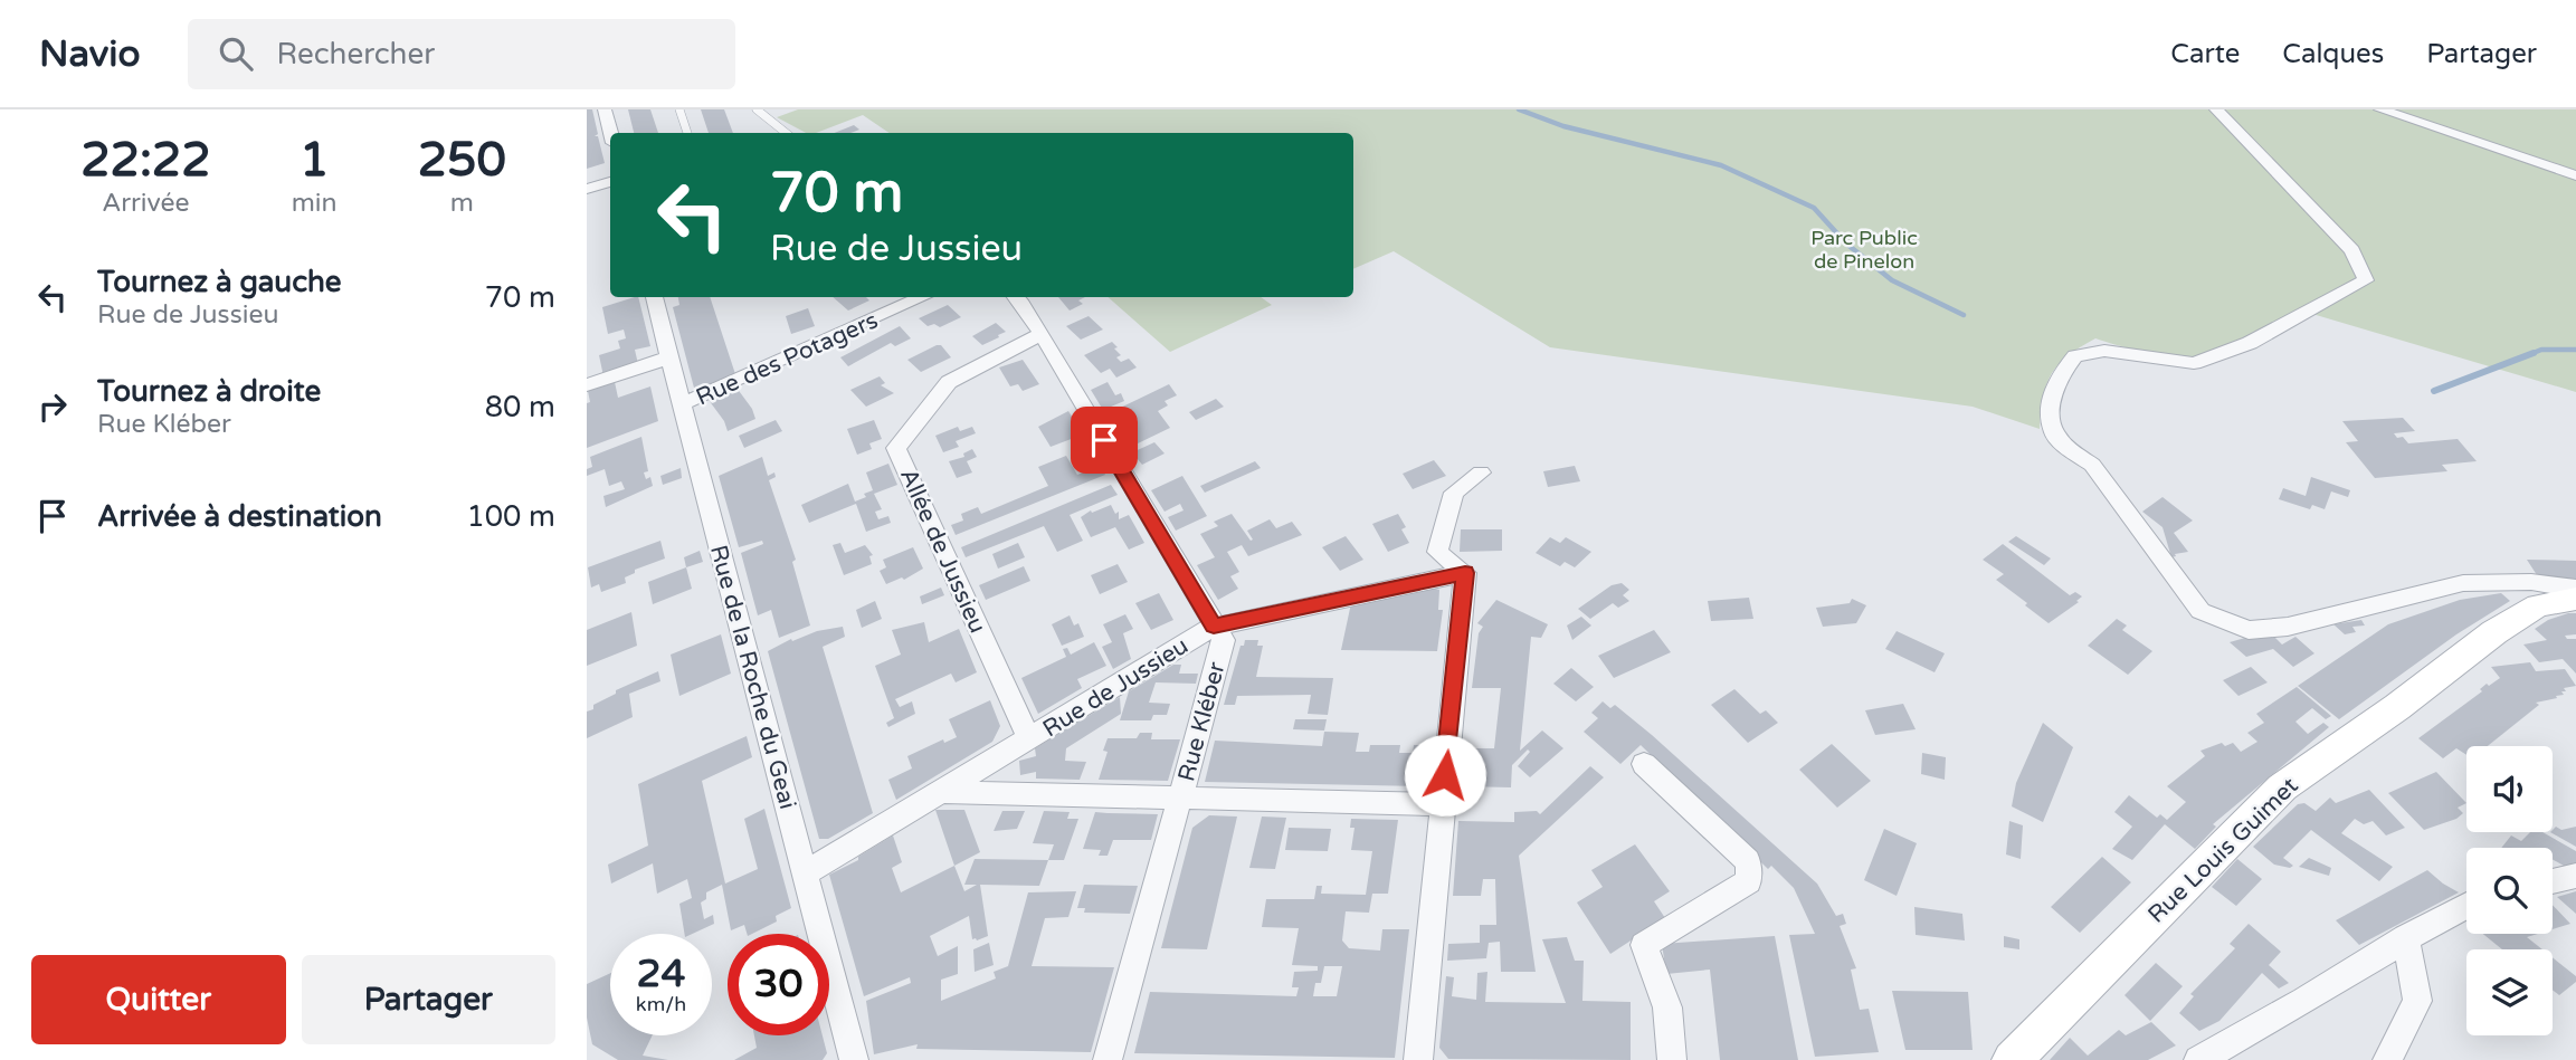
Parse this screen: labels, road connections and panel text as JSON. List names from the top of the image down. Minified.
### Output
{"streets":{"street":["Rue des Potagers","Allée de Jussieu","Rue de la Roche du Geai","Rue de Jussieu","Rue Kléber","Rue Louis Guimet"]},"crossings":[["Rue des Potagers","Rue de la Roche du Geai"],["Allée de Jussieu","Rue de Jussieu"],["Allée de Jussieu","Rue Kléber"],["Rue de la Roche du Geai","Rue de Jussieu"],["Rue de Jussieu","Rue Kléber"]],"parks":["Parc Public de Pinelon"],"page":{"header":"Navio","search":"Rechercher","nav":["Carte","Calques","Partager"],"eta":["22:22","Arrivée","1","min","250","m"],"turn":["70 m","Rue de Jussieu"],"list":[{"name":"Tournez à gauche","note":"Rue de Jussieu","value":"70 m"},{"name":"Tournez à droite","note":"Rue Kléber","value":"80 m"},{"name":"Arrivée à destination","value":"100 m"}],"speed":"24 km/h","limit":"30","buttons":["Quitter","Partager"]}}
